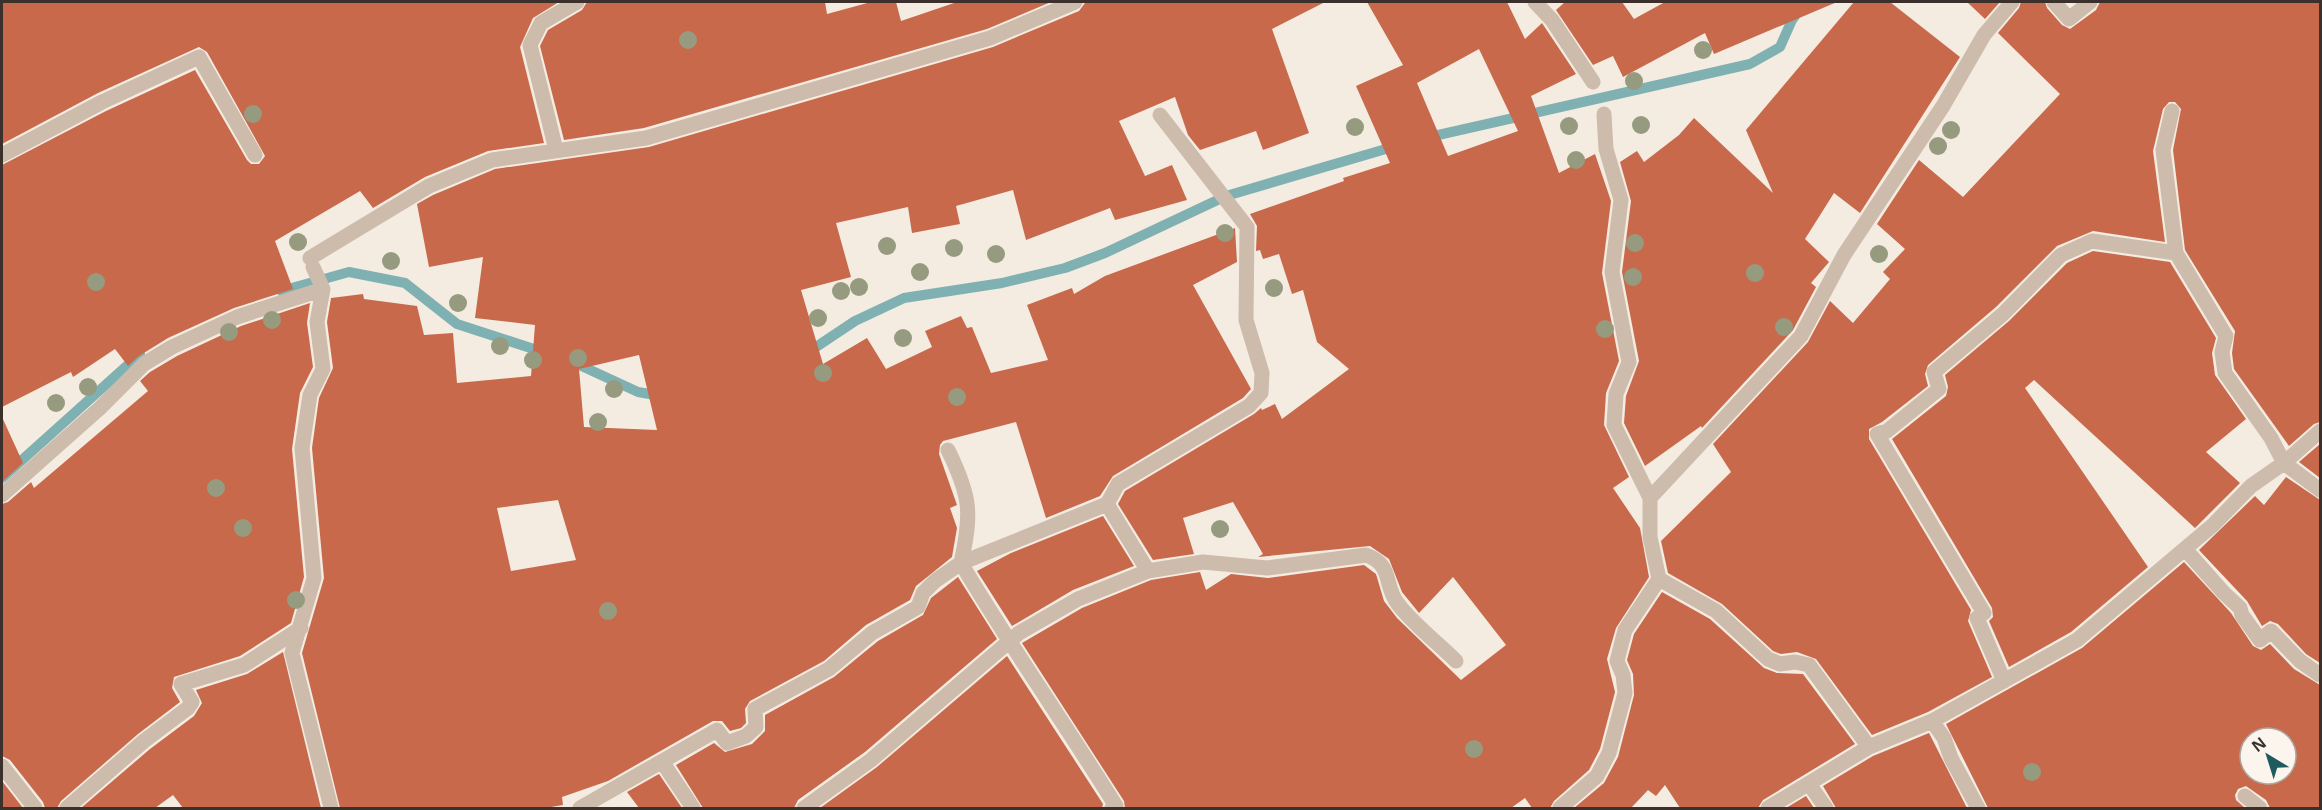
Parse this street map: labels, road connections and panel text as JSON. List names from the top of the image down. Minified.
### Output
{"north":"top left"}
